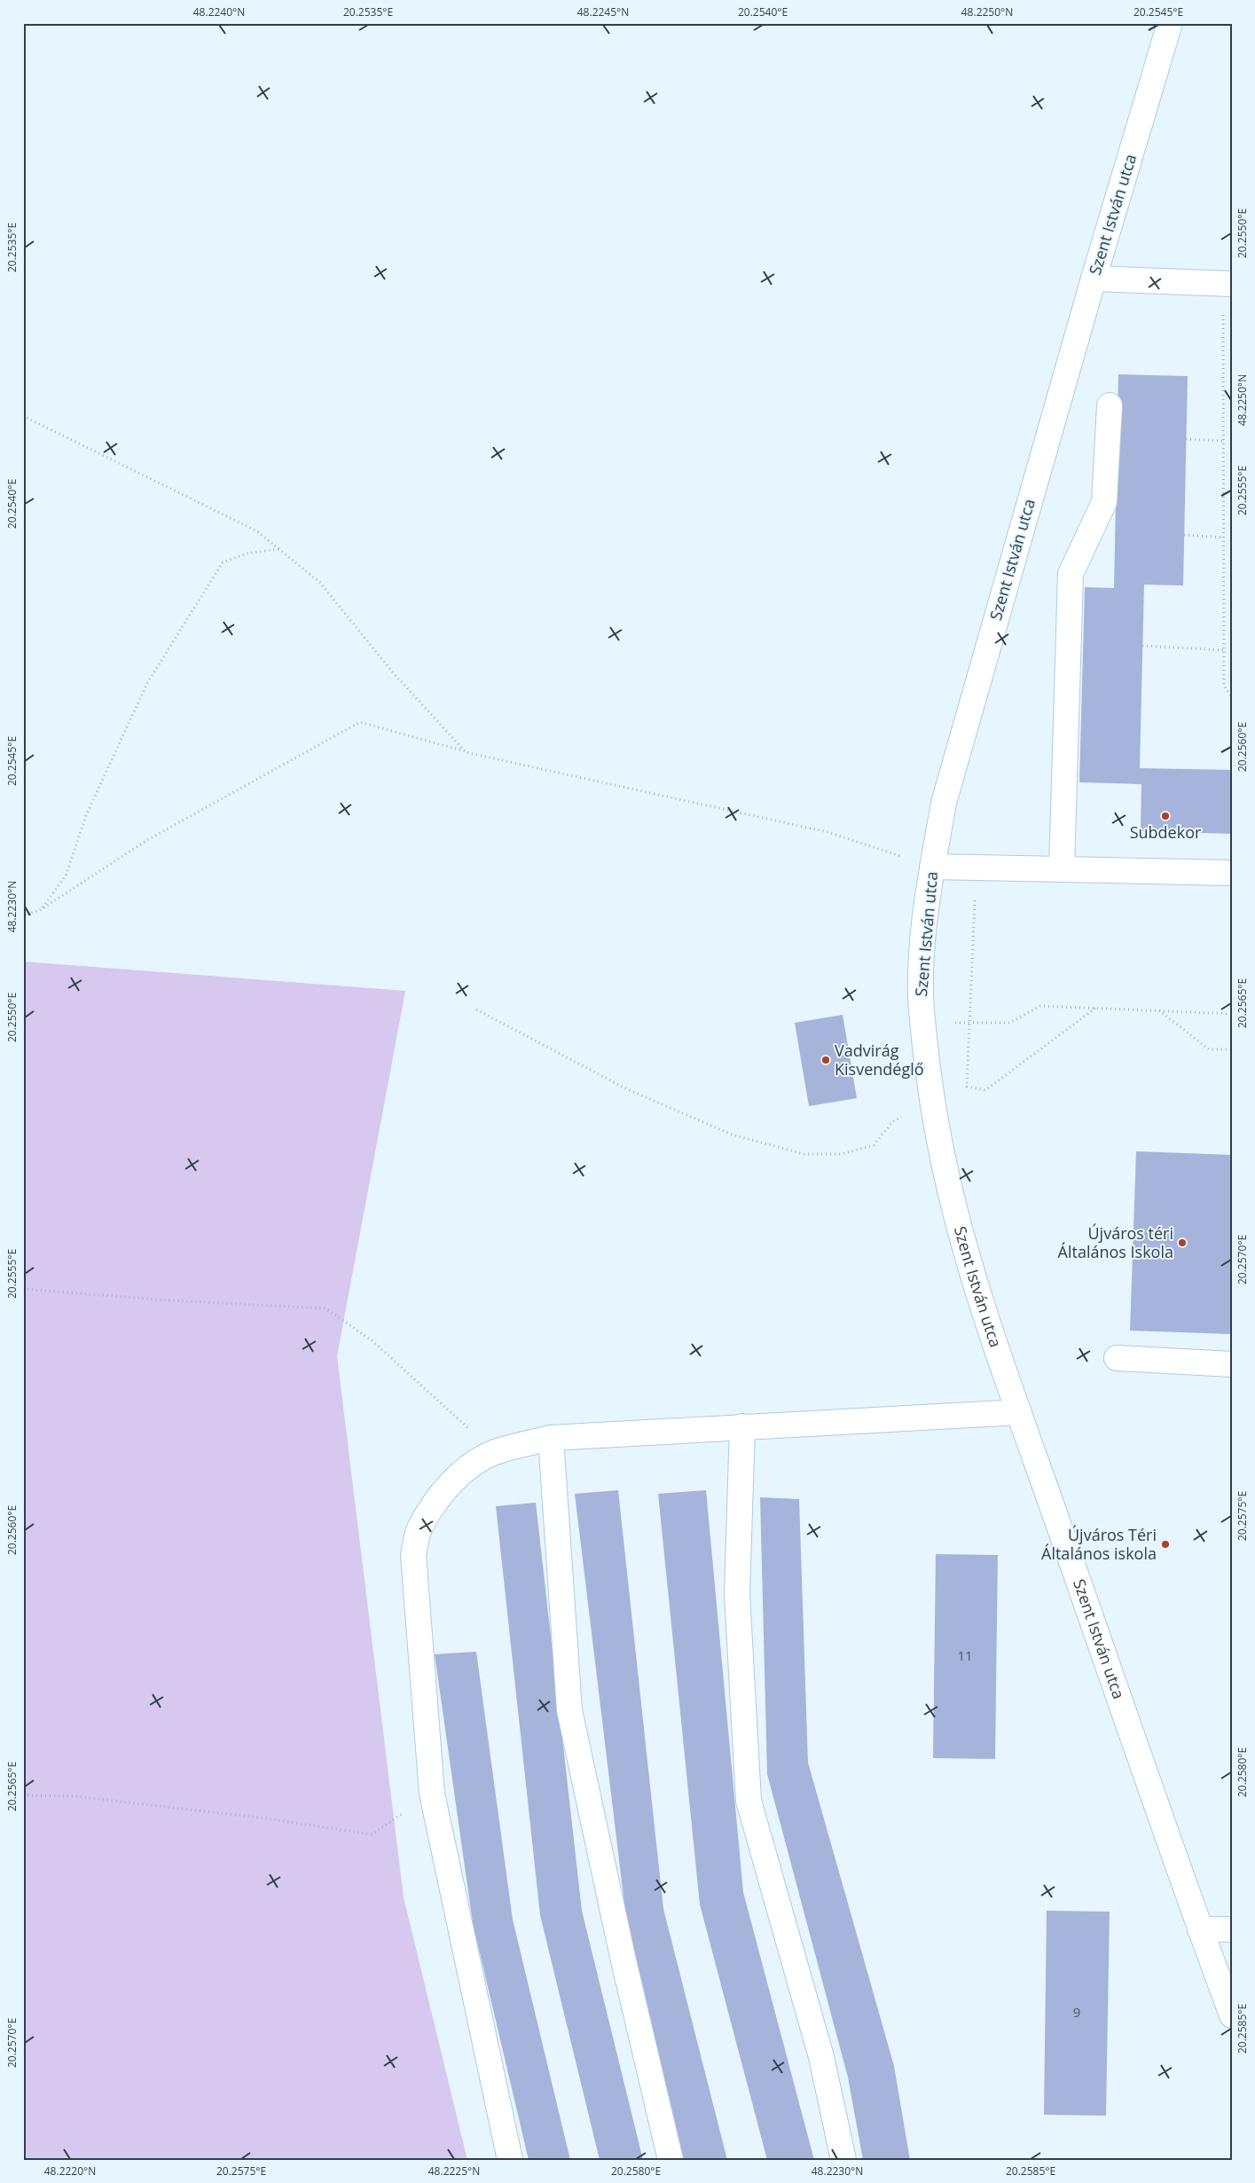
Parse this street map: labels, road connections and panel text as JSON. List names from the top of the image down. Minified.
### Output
{"streets":{"street":["Szent István utca"]},"places":["Subdekor","Vadvirág Kisvendéglő","Újváros téri Általános Iskola","Újváros Téri Általános iskola"],"house_numbers":["11","9"],"coordinates":["48.2240°N","20.2535°E","48.2245°N","20.2540°E","48.2250°N","20.2545°E","20.2550°E","20.2555°E","20.2560°E","48.2230°N","20.2565°E","20.2570°E","20.2575°E","20.2580°E","20.2585°E","48.2220°N","48.2225°N"]}
